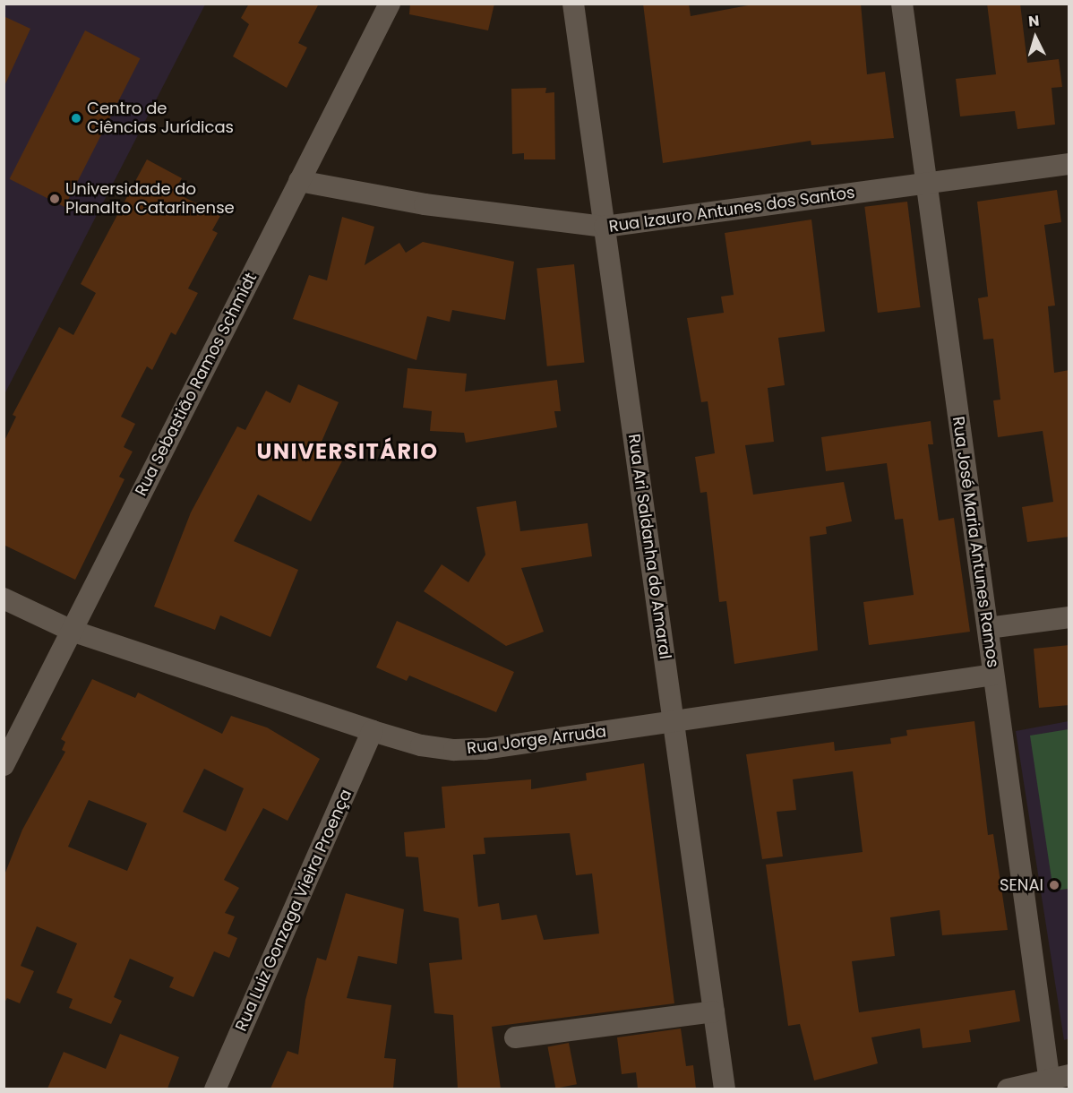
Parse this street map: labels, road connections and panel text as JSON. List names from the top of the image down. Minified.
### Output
{"streets":{"street":["Rua Izauro Antunes dos Santos","Rua Sebastião Ramos Schmidt","Rua José Maria Antunes Ramos","Rua Ari Saldanha do Amaral","Rua Jorge Arruda","Rua Luiz Gonzaga Vieira Proença"]},"crossings":[["Rua Izauro Antunes dos Santos","Rua Sebastião Ramos Schmidt"],["Rua Izauro Antunes dos Santos","Rua José Maria Antunes Ramos"],["Rua Izauro Antunes dos Santos","Rua Ari Saldanha do Amaral"],["Rua Sebastião Ramos Schmidt","Rua Jorge Arruda"],["Rua José Maria Antunes Ramos","Rua Jorge Arruda"],["Rua Ari Saldanha do Amaral","Rua Jorge Arruda"],["Rua Jorge Arruda","Rua Luiz Gonzaga Vieira Proença"]],"districts":["UNIVERSITÁRIO"],"places":["Centro de Ciências Jurídicas","Universidade do Planalto Catarinense","SENAI"],"north":"top"}
